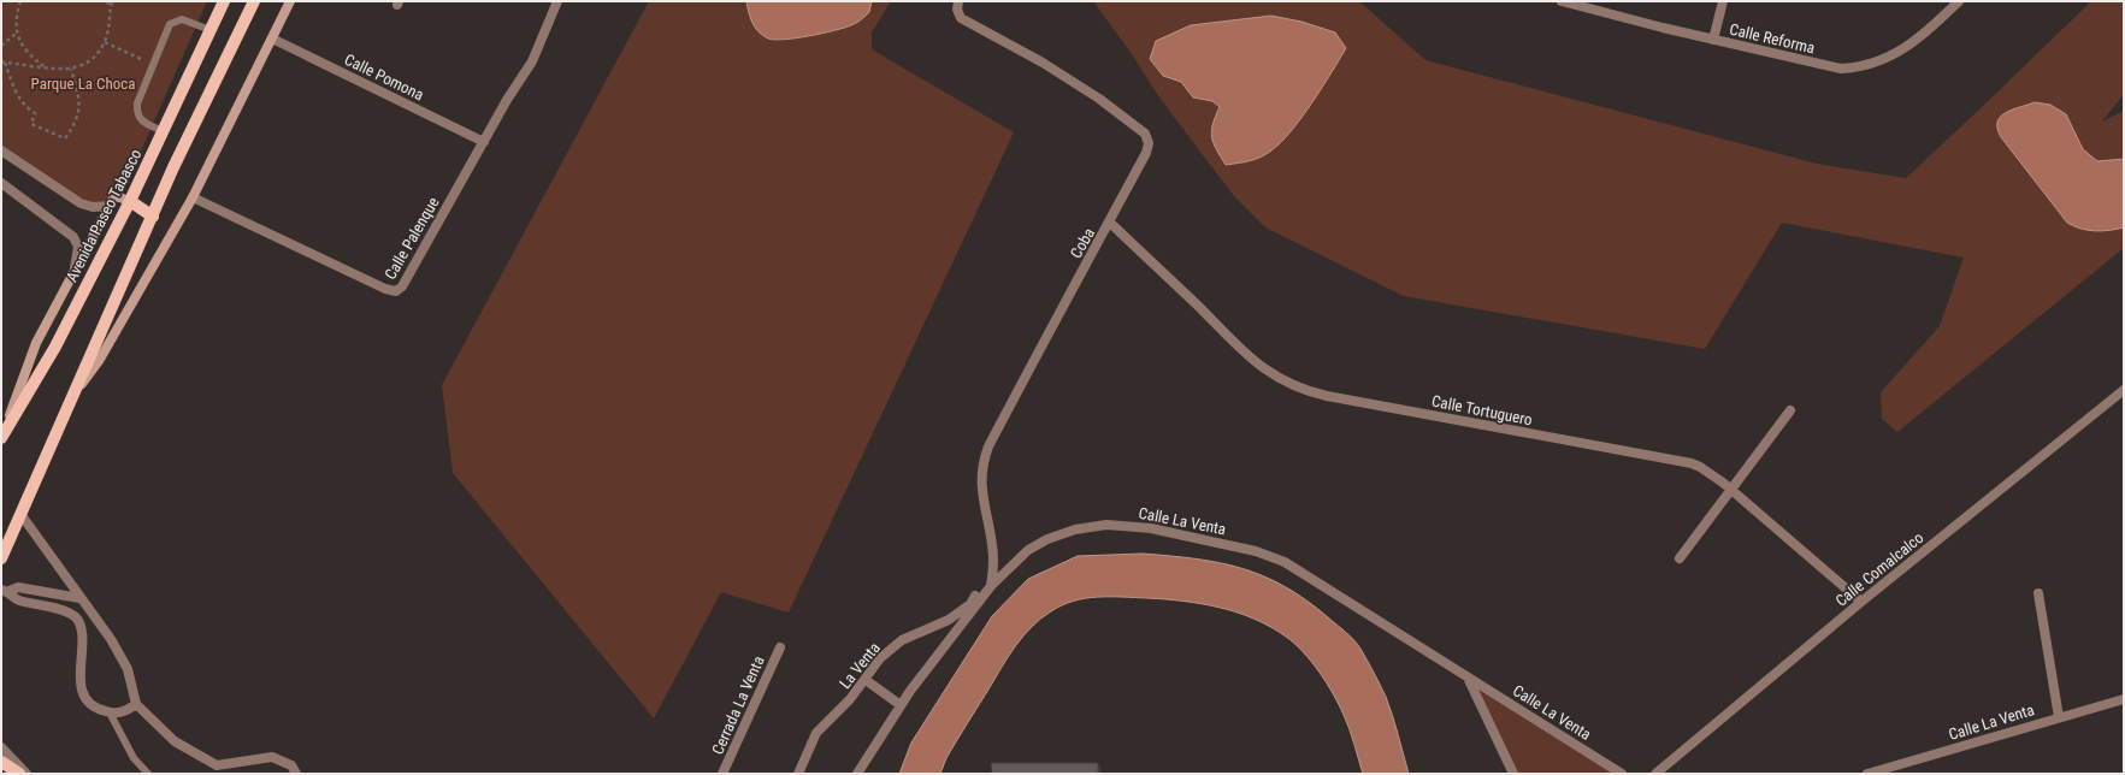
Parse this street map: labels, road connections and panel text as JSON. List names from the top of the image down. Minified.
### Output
{"streets":{"main road":["Avenida Paseo Tabasco"],"street":["Calle Reforma","Calle Pomona","Calle Palenque","Coba","Calle Tortuguero","Calle La Venta","Calle Comalcalco","La Venta","Cerrada La Venta"]},"crossings":[["Calle Pomona","Calle Palenque"],["Coba","Calle Tortuguero"],["Coba","Calle La Venta"],["Coba","La Venta"],["Calle Tortuguero","Calle Comalcalco"],["Calle La Venta","La Venta"]],"parks":["Parque La Choca"]}
